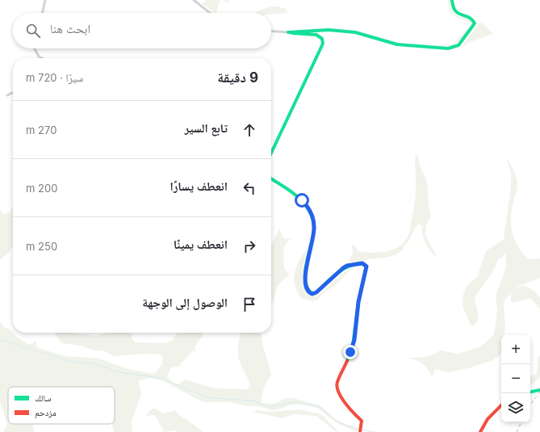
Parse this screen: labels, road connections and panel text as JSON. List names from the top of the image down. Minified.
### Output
{"legend":["سالك","مزدحم"],"page":{"search":"ابحث هنا","heading":["9 دقيقة","سيرًا · 720 m"],"list":[["تابع السير","270 m"],["انعطف يسارًا","200 m"],["انعطف يمينًا","250 m"],"الوصول إلى الوجهة"],"map_buttons":["+","−"]}}
